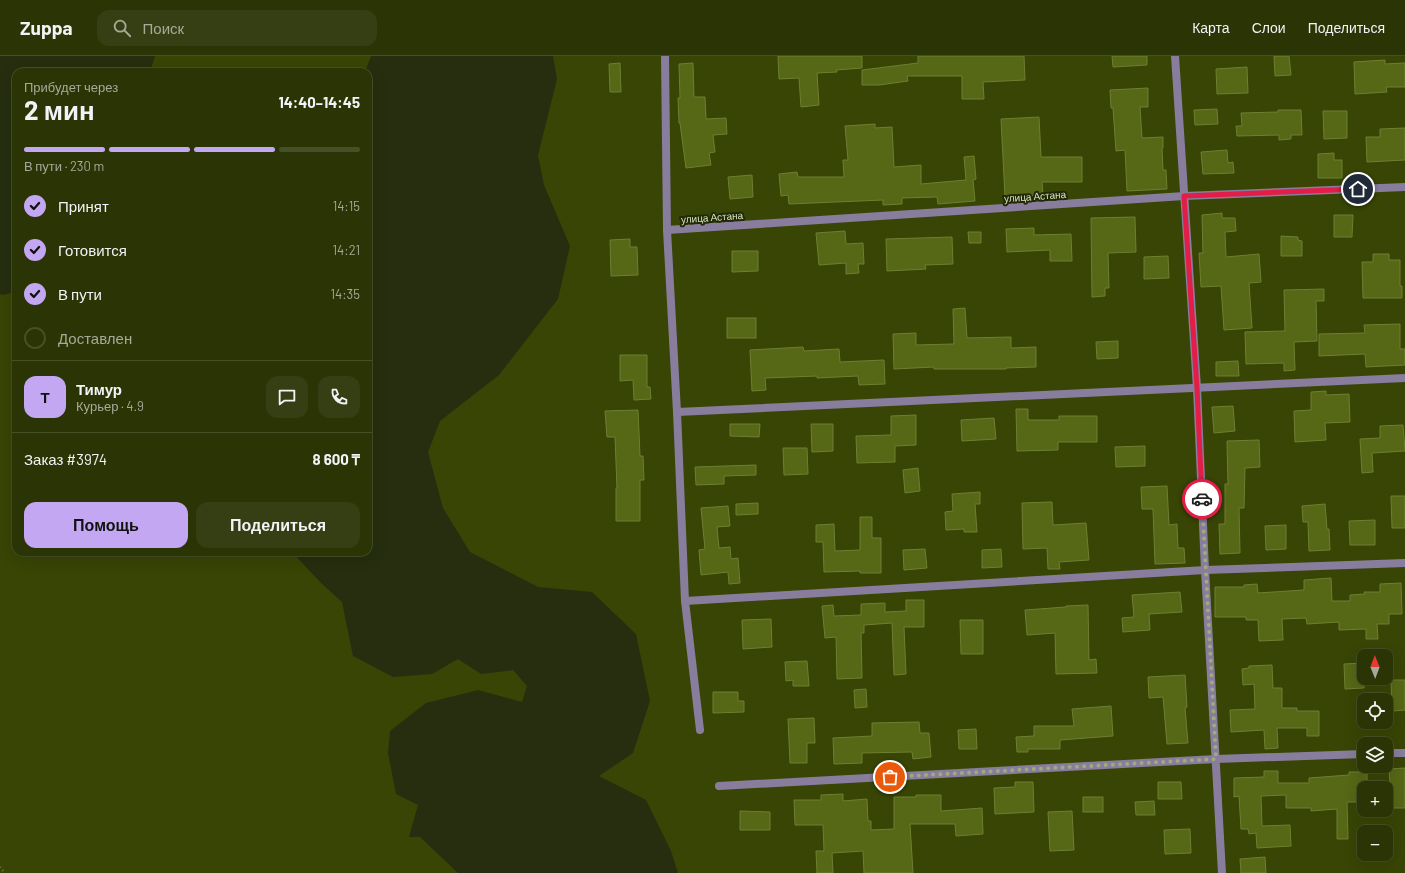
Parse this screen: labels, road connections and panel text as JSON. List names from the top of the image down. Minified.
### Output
{"streets":{"street":["улица Астана"]},"north":"top","page":{"header":"Zuppa","search":"Поиск","nav":["Карта","Слои","Поделиться"],"heading":["2 мин","Прибудет через","14:40–14:45"],"panel":["Тимур","Курьер · 4.9","Заказ #3974","8 600 ₸"],"bar":"В пути · 230 m","list":[["Принят","14:15"],["Готовится","14:21"],["В пути","14:35"],"Доставлен"],"round":"Т","buttons":["Помощь","Поделиться"],"map_buttons":["+","−"]}}
